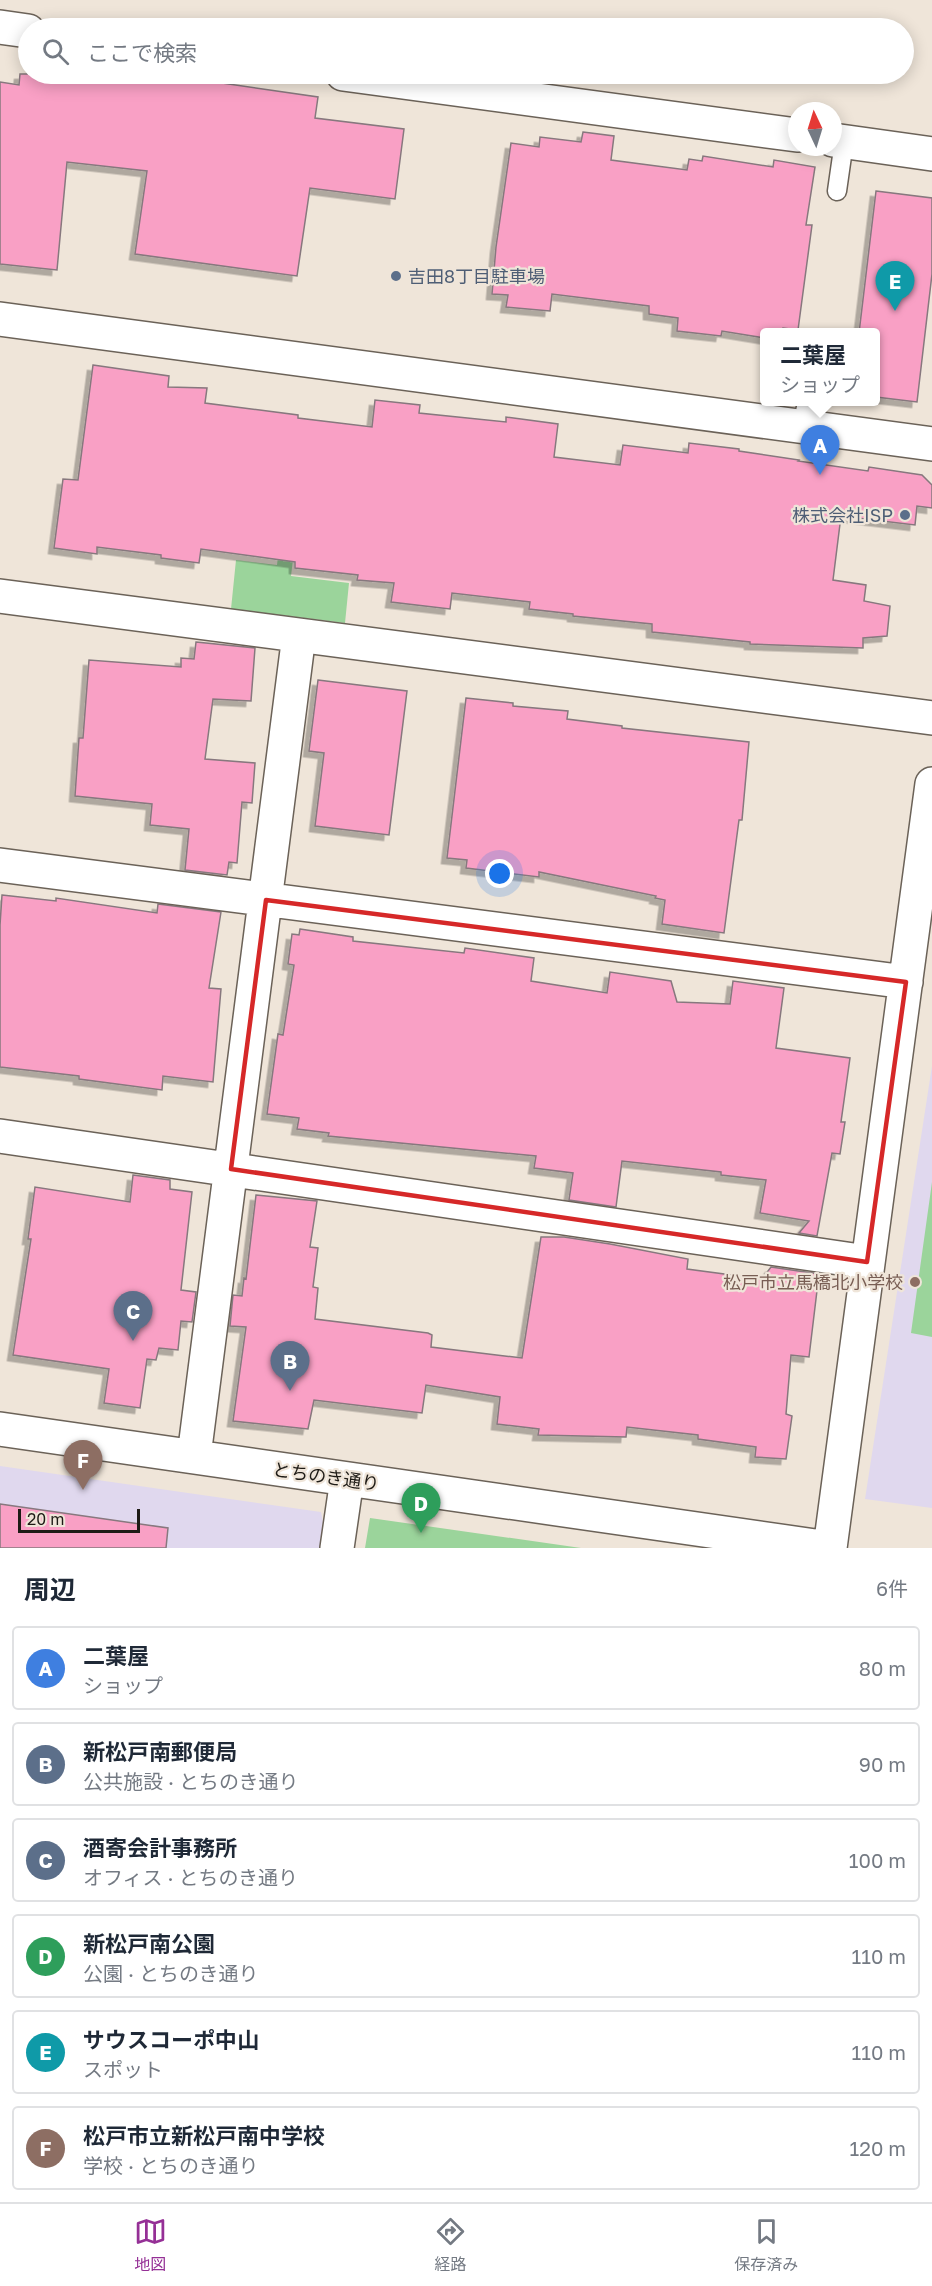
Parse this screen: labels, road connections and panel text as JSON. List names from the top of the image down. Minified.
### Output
{"streets":{"street":["とちのき通り"]},"places":["吉田8丁目駐車場","株式会社ISP","松戸市立馬橋北小学校"],"scale_bar":"20 m","north":"top","page":{"search":"ここで検索","pins":["E","A","C","B","F","D"],"popup":["二葉屋","ショップ"],"scale":"20 m","heading":["周辺","6件"],"list":[{"mark":"A","name":"二葉屋","note":"ショップ","value":"80 m"},{"mark":"B","name":"新松戸南郵便局","note":"公共施設 · とちのき通り","value":"90 m"},{"mark":"C","name":"酒寄会計事務所","note":"オフィス · とちのき通り","value":"100 m"},{"mark":"D","name":"新松戸南公園","note":"公園 · とちのき通り","value":"110 m"},{"mark":"E","name":"サウスコーポ中山","note":"スポット","value":"110 m"},{"mark":"F","name":"松戸市立新松戸南中学校","note":"学校 · とちのき通り","value":"120 m"}],"nav":["地図","経路","保存済み"]}}
